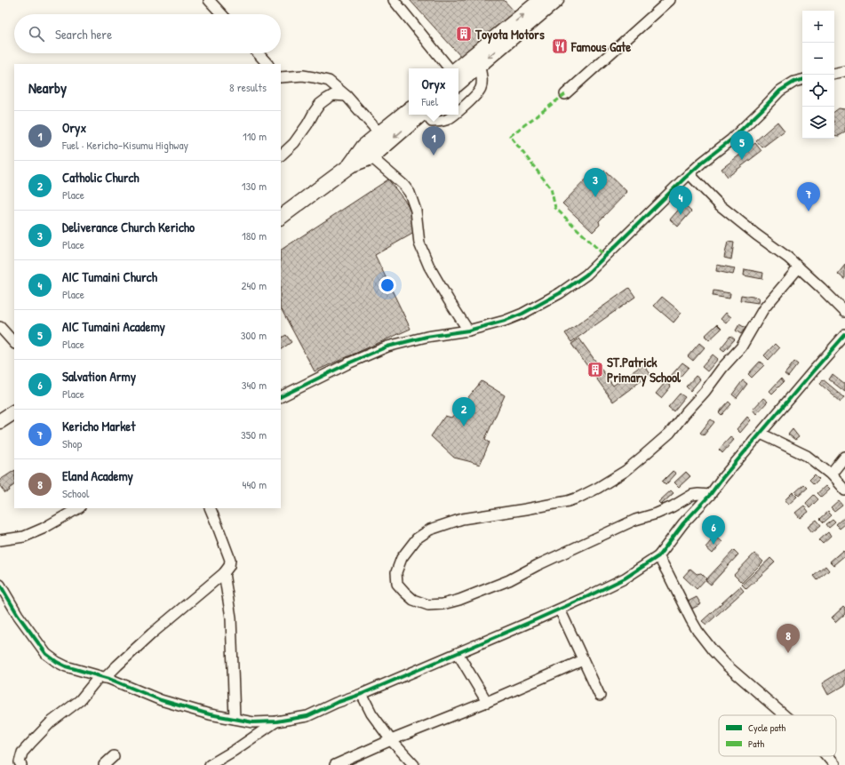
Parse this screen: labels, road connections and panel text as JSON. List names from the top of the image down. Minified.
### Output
{"places":{"building":["Toyota Motors","ST.Patrick Primary School"],"restaurant":["Famous Gate"]},"legend":["Cycle path","Path"],"page":{"map_buttons":["+","−"],"search":"Search here","heading":["Nearby","8 results"],"popup":["Oryx","Fuel"],"list":[{"mark":"1","name":"Oryx","note":"Fuel · Kericho-Kisumu Highway","value":"110 m"},{"mark":"2","name":"Catholic Church","note":"Place","value":"130 m"},{"mark":"3","name":"Deliverance Church Kericho","note":"Place","value":"180 m"},{"mark":"4","name":"AIC Tumaini Church","note":"Place","value":"240 m"},{"mark":"5","name":"AIC Tumaini Academy","note":"Place","value":"300 m"},{"mark":"6","name":"Salvation Army","note":"Place","value":"340 m"},{"mark":"7","name":"Kericho Market","note":"Shop","value":"350 m"},{"mark":"8","name":"Eland Academy","note":"School","value":"440 m"}],"pins":["1","5","3","7","4","2","6","8"]}}
